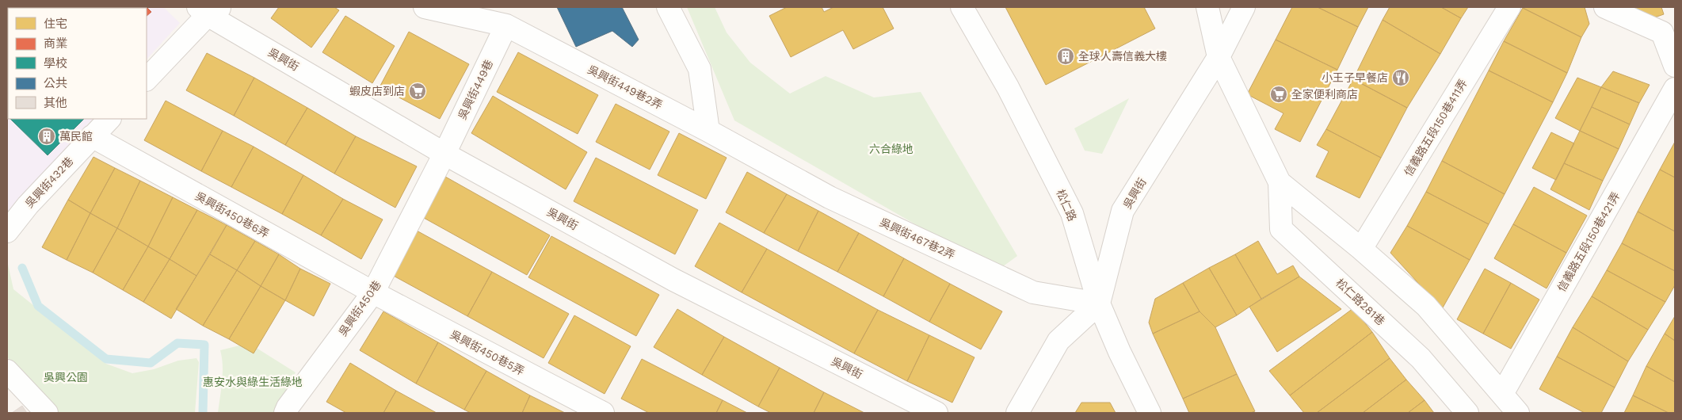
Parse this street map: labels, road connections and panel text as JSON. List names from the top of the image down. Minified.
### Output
{"streets":{"street":["吳興街","吳興街449巷2弄","吳興街449巷","信義路五段150巷411弄","吳興街432巷","松仁路","吳興街450巷6弄","吳興街467巷2弄","信義路五段150巷421弄","松仁路281巷","吳興街450巷","吳興街450巷5弄"]},"crossings":[["吳興街","吳興街449巷"],["吳興街","松仁路"],["吳興街","吳興街467巷2弄"],["吳興街","吳興街450巷"],["吳興街449巷2弄","吳興街449巷"],["吳興街449巷2弄","吳興街467巷2弄"],["吳興街449巷","吳興街450巷"],["吳興街432巷","吳興街450巷6弄"],["松仁路","吳興街467巷2弄"],["吳興街450巷6弄","吳興街450巷"],["吳興街450巷6弄","吳興街450巷5弄"],["吳興街450巷","吳興街450巷5弄"]],"parks":["六合綠地","吳興公園","惠安水與綠生活綠地"],"places":{"building":["全球人壽信義大樓","萬民館"],"restaurant":["小王子早餐店"],"supermarket":["蝦皮店到店","全家便利商店"]},"legend":["住宅","商業","學校","公共","其他"]}
